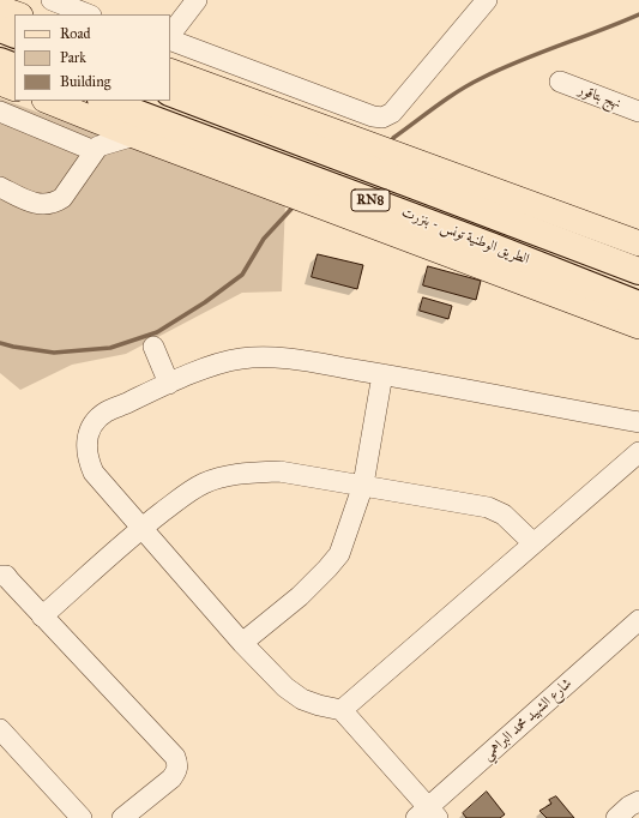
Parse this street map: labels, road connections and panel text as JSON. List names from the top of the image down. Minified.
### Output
{"streets":{"highway":["RN8","الطريق الوطنية تونس - بنزرت"],"street":["نهج بتاقور","شارع الشهيد محمد البراهمي"]},"legend":["Road","Park","Building"]}
